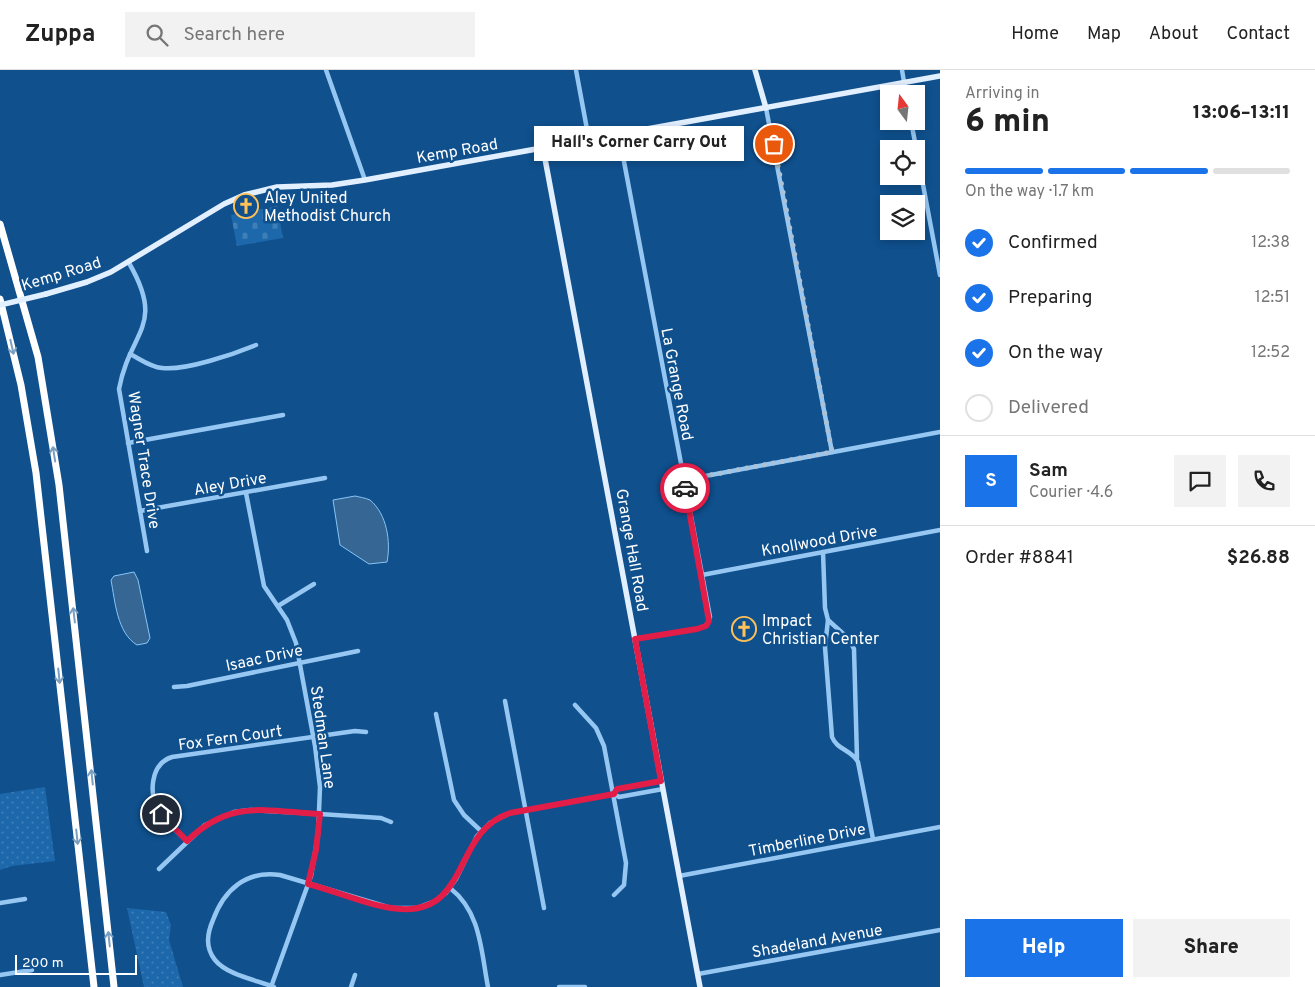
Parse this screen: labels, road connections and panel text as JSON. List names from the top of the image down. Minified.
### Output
{"streets":{"main road":["Kemp Road","Grange Hall Road"],"street":["La Grange Road","Wagner Trace Drive","Aley Drive","Knollwood Drive","Isaac Drive","Fox Fern Court","Stedman Lane","Timberline Drive","Shadeland Avenue"]},"crossings":[["Kemp Road","La Grange Road"],["Kemp Road","Wagner Trace Drive"],["Kemp Road","Grange Hall Road"],["La Grange Road","Knollwood Drive"],["La Grange Road","Grange Hall Road"],["Wagner Trace Drive","Aley Drive"],["Aley Drive","Stedman Lane"],["Grange Hall Road","Timberline Drive"],["Grange Hall Road","Shadeland Avenue"],["Isaac Drive","Stedman Lane"],["Fox Fern Court","Stedman Lane"]],"places":{"other":["Hall's Corner Carry Out"],"church":["Aley United Methodist Church","Impact Christian Center"]},"scale_bar":"200 m","north":"top","page":{"header":"Zuppa","search":"Search here","nav":["Home","Map","About","Contact"],"heading":["6 min","Arriving in","13:06–13:11"],"panel":["Sam","Courier · 4.6","Order #8841","$26.88"],"bubble":"Hall's Corner Carry Out","bar":"On the way · 1.7 km","list":[["Confirmed","12:38"],["Preparing","12:51"],["On the way","12:52"],"Delivered"],"round":"S","buttons":["Help","Share"],"scale":"200 m"}}
